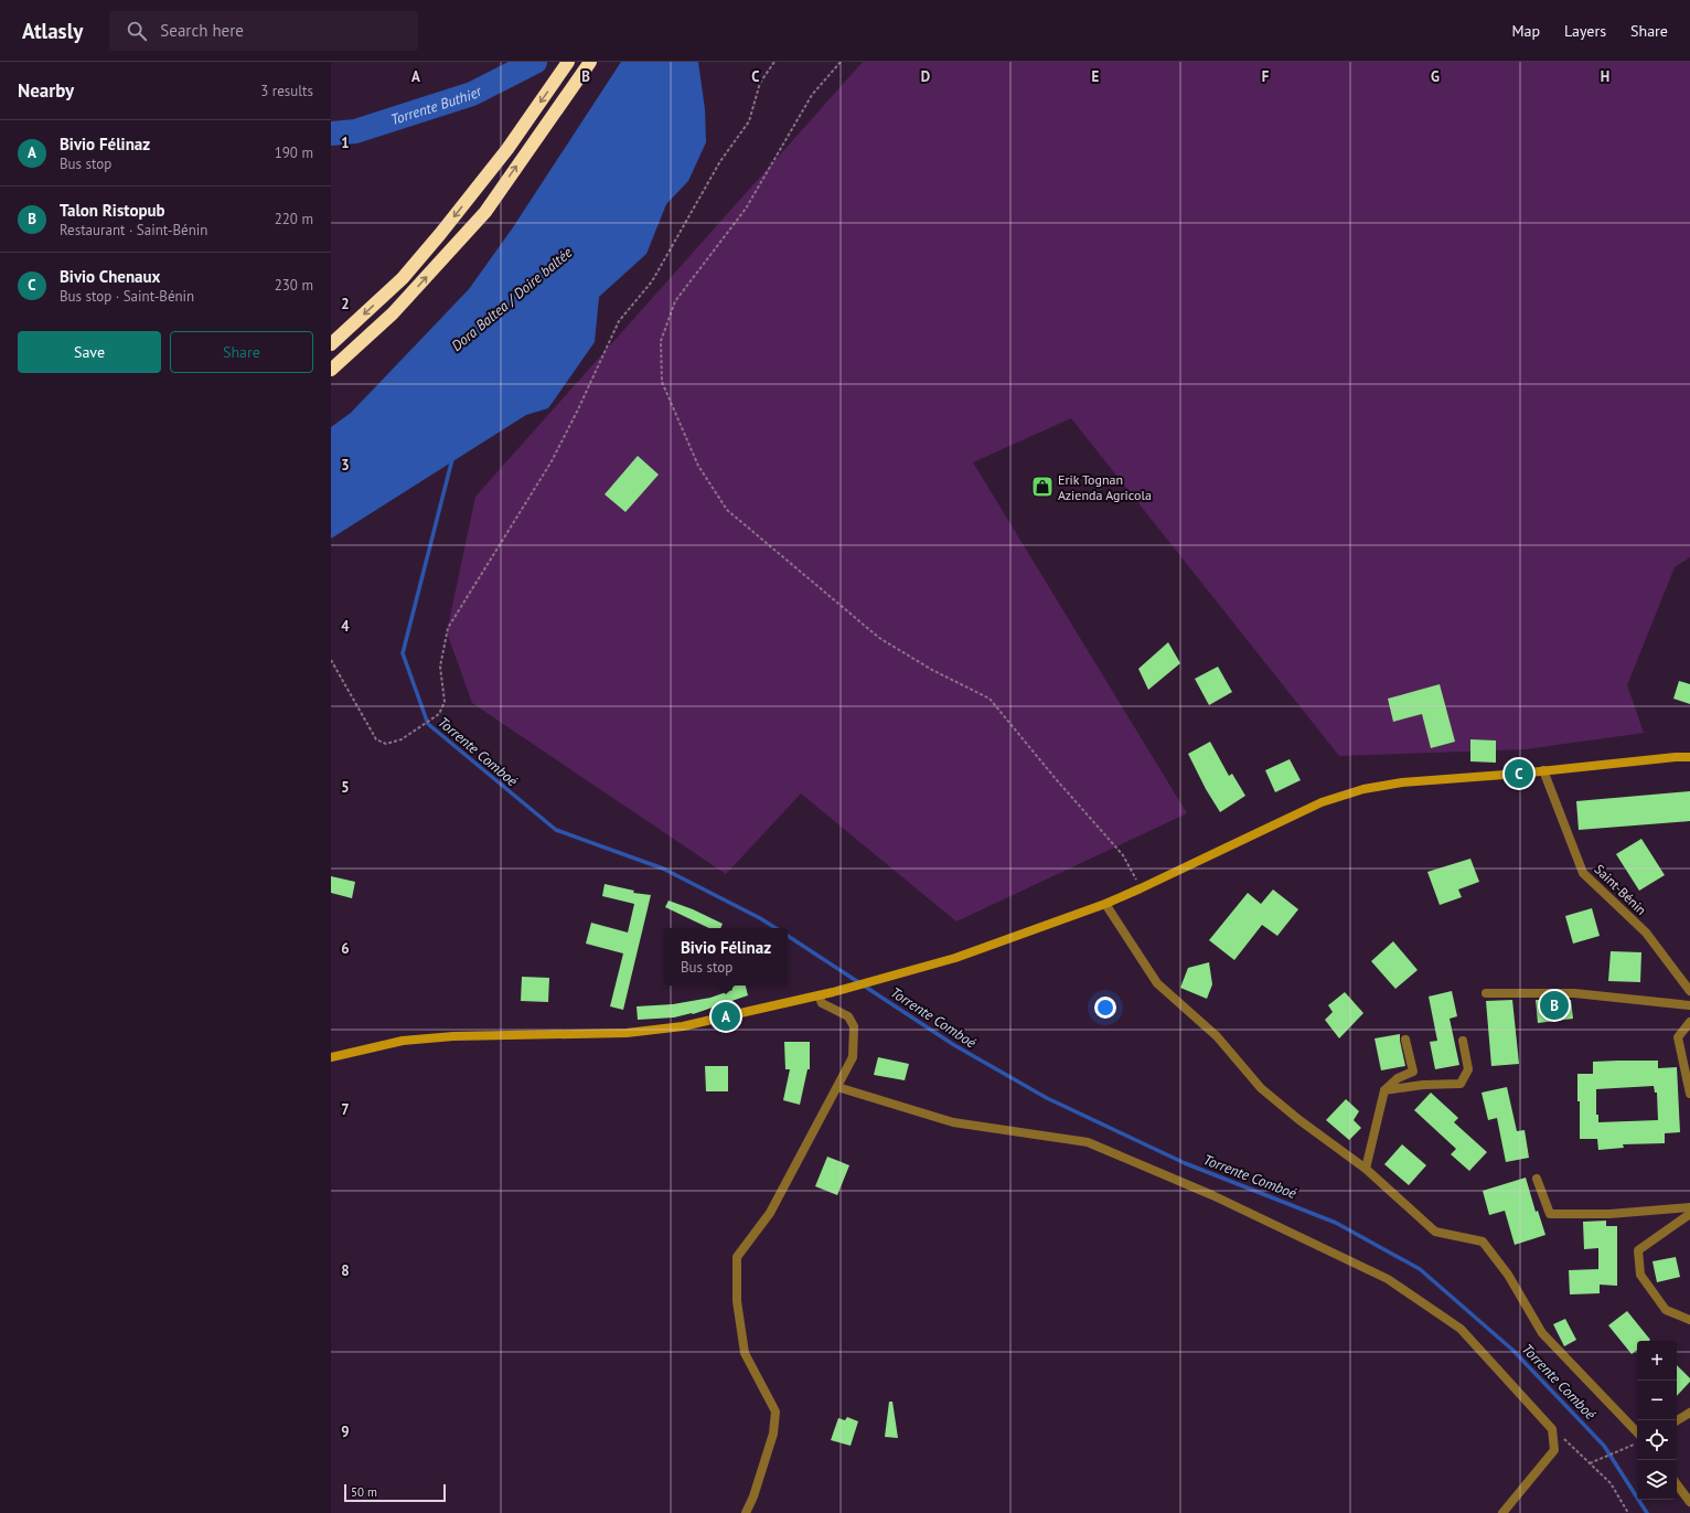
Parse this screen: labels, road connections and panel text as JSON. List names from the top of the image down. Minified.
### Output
{"streets":{"street":["Saint-Bénin"]},"water":["Torrente Buthier","Dora Baltea / Doire baltée","Torrente Comboé"],"places":{"shop":["Erik Tognan Azienda Agricola"]},"scale_bar":"50 m","page":{"header":"Atlasly","search":"Search here","nav":["Map","Layers","Share"],"heading":["Nearby","3 results"],"list":[{"mark":"A","name":"Bivio Félinaz","note":"Bus stop","value":"190 m"},{"mark":"B","name":"Talon Ristopub","note":"Restaurant · Saint-Bénin","value":"220 m"},{"mark":"C","name":"Bivio Chenaux","note":"Bus stop · Saint-Bénin","value":"230 m"}],"buttons":["Save","Share"],"pins":["C","B","A"],"popup":["Bivio Félinaz","Bus stop"],"map_buttons":["+","−"],"scale":"50 m"},"grid":{"columns":["A","B","C","D","E","F","G","H"],"rows":["1","2","3","4","5","6","7","8","9"]}}
